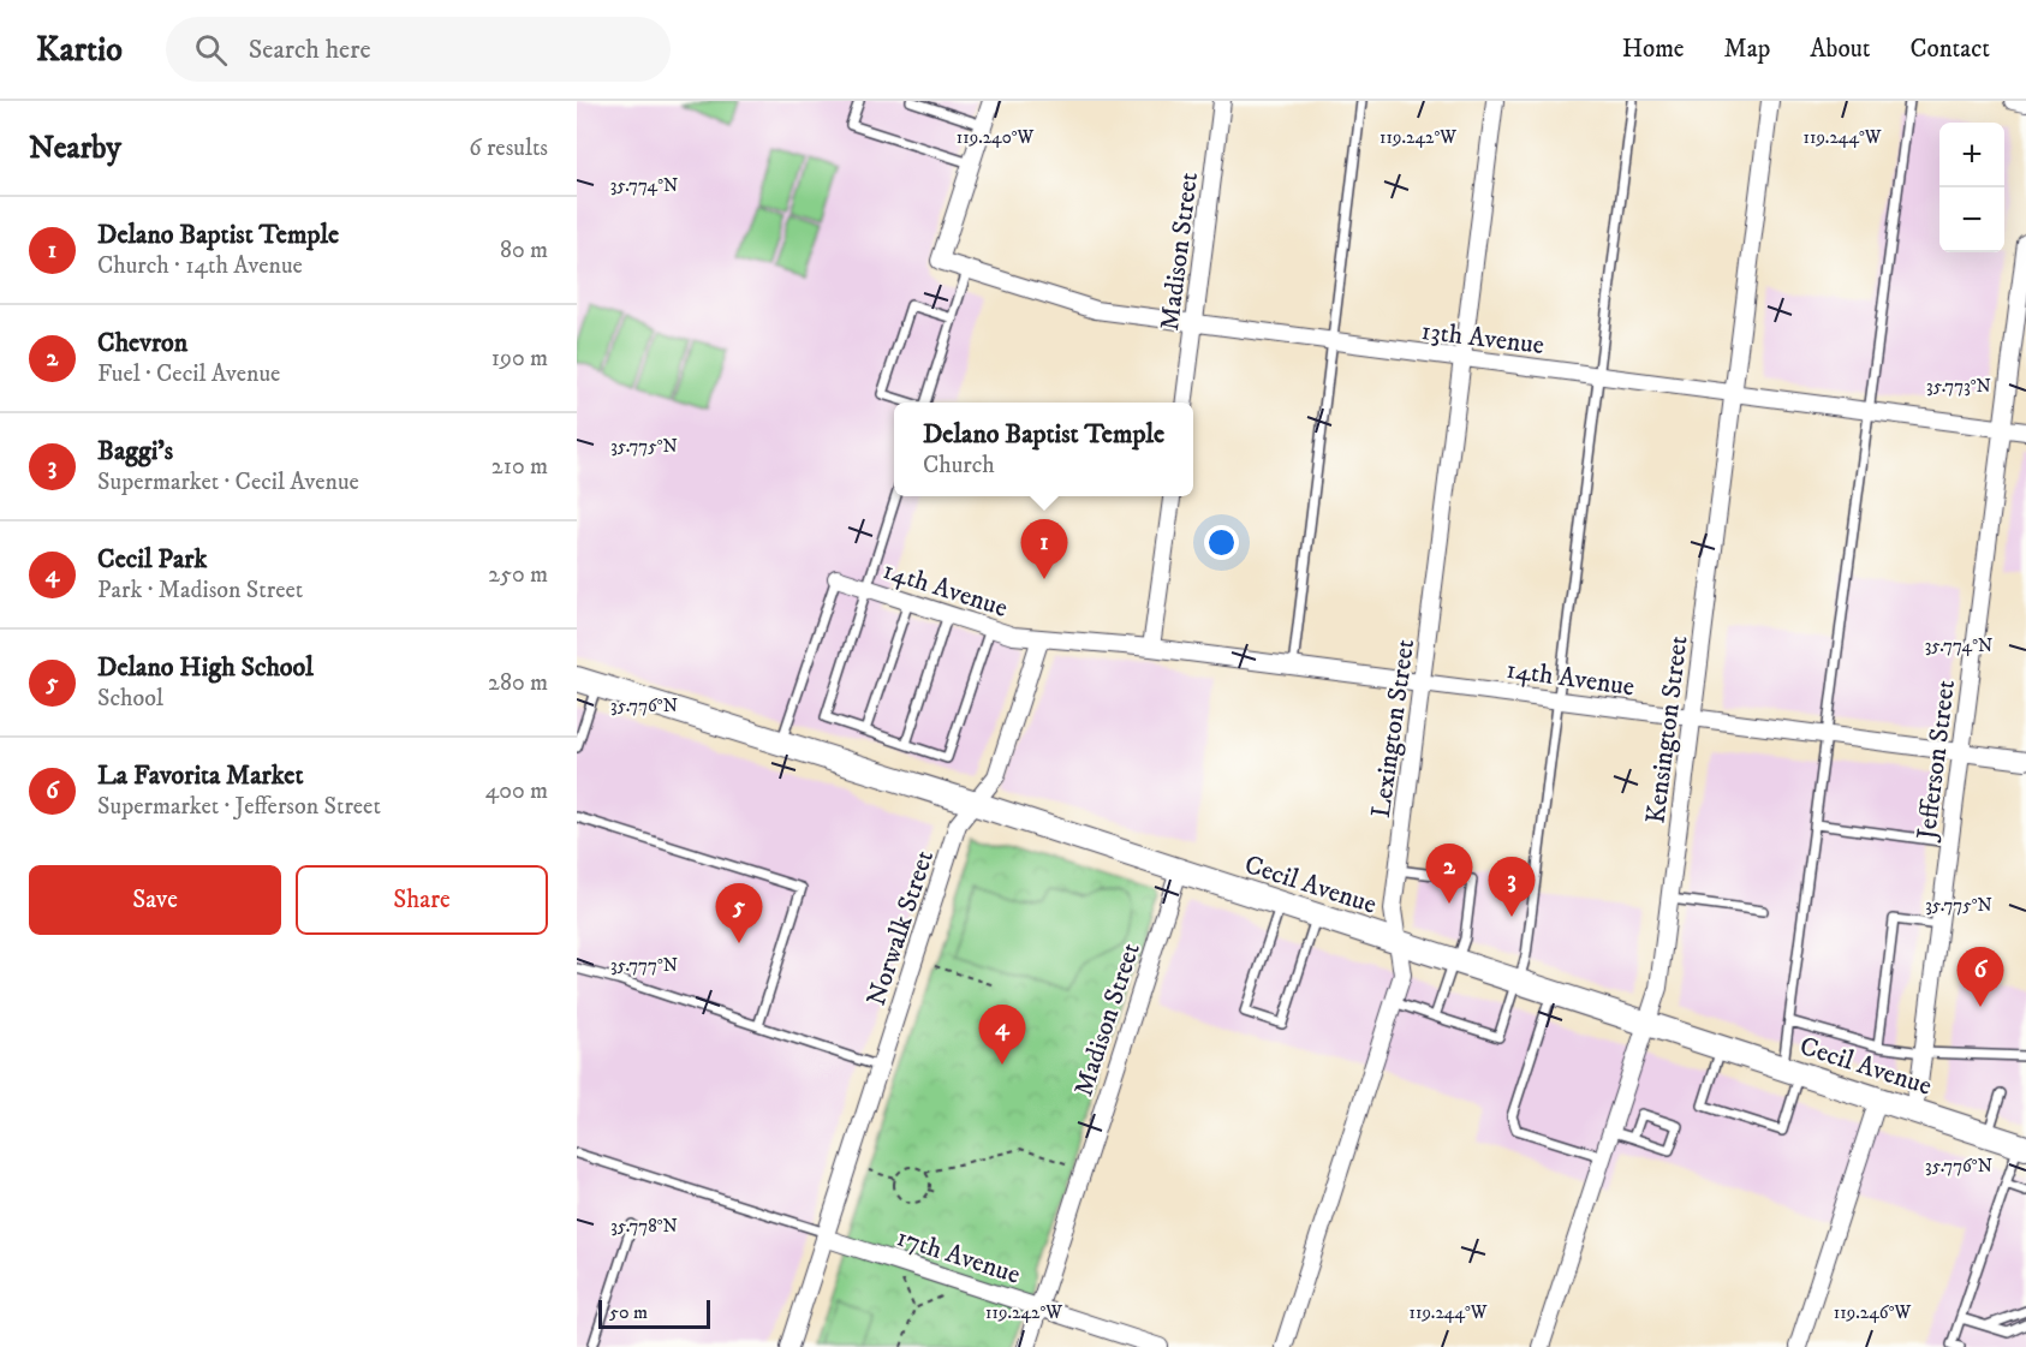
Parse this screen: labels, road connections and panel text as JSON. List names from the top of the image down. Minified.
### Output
{"streets":{"main road":["Cecil Avenue"],"street":["Madison Street","13th Avenue","14th Avenue","Lexington Street","Kensington Street","Jefferson Street","Norwalk Street","17th Avenue"]},"crossings":[["Madison Street","13th Avenue"],["Madison Street","Cecil Avenue"],["Madison Street","17th Avenue"],["13th Avenue","Lexington Street"],["13th Avenue","Kensington Street"],["13th Avenue","Jefferson Street"],["14th Avenue","Lexington Street"],["14th Avenue","Kensington Street"],["14th Avenue","Jefferson Street"],["14th Avenue","Norwalk Street"],["Lexington Street","Cecil Avenue"],["Kensington Street","Cecil Avenue"],["Jefferson Street","Cecil Avenue"],["Cecil Avenue","Norwalk Street"],["Norwalk Street","17th Avenue"]],"scale_bar":"50 m","page":{"header":"Kartio","search":"Search here","nav":["Home","Map","About","Contact"],"heading":["Nearby","6 results"],"map_buttons":["+","−"],"list":[{"mark":"1","name":"Delano Baptist Temple","note":"Church · 14th Avenue","value":"80 m"},{"mark":"2","name":"Chevron","note":"Fuel · Cecil Avenue","value":"190 m"},{"mark":"3","name":"Baggi's","note":"Supermarket · Cecil Avenue","value":"210 m"},{"mark":"4","name":"Cecil Park","note":"Park · Madison Street","value":"250 m"},{"mark":"5","name":"Delano High School","note":"School","value":"280 m"},{"mark":"6","name":"La Favorita Market","note":"Supermarket · Jefferson Street","value":"400 m"}],"popup":["Delano Baptist Temple","Church"],"pins":["1","2","3","5","6","4"],"buttons":["Save","Share"],"scale":"50 m"},"coordinates":["119.240°W","119.242°W","119.244°W","35.774°N","35.773°N","35.775°N","35.776°N","35.777°N","35.778°N","119.246°W"]}
